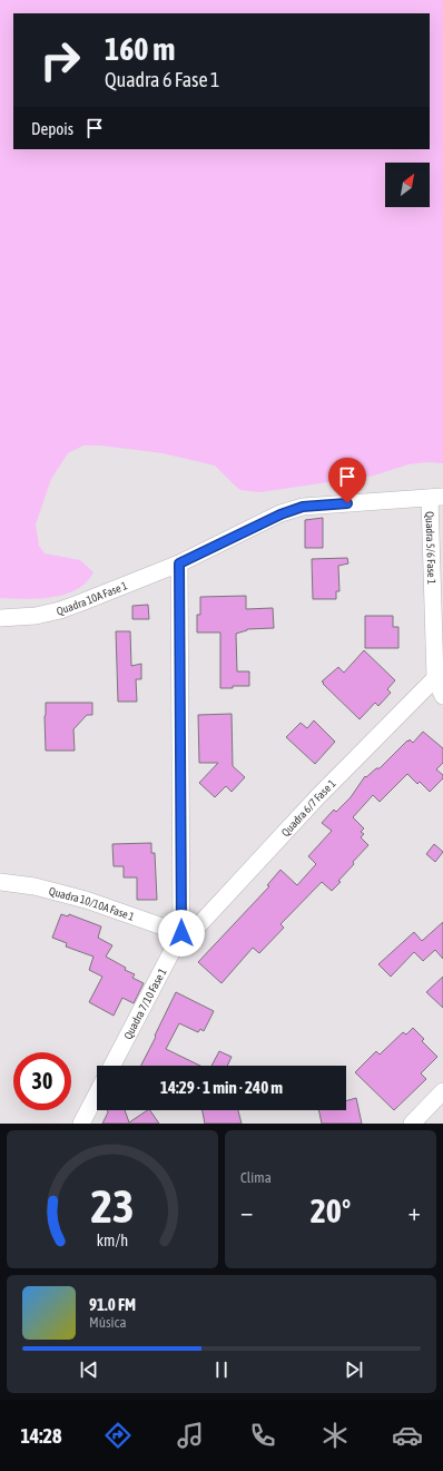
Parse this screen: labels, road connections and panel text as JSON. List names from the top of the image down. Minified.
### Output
{"streets":{"street":["Quadra 5/6 Fase 1","Quadra 10A Fase 1","Quadra 6/7 Fase 1","Quadra 10/10A Fase 1","Quadra 7/10 Fase 1"]},"crossings":[["Quadra 5/6 Fase 1","Quadra 10A Fase 1"],["Quadra 5/6 Fase 1","Quadra 6/7 Fase 1"],["Quadra 6/7 Fase 1","Quadra 10/10A Fase 1"],["Quadra 6/7 Fase 1","Quadra 7/10 Fase 1"],["Quadra 10/10A Fase 1","Quadra 7/10 Fase 1"]],"north":"top right","page":{"turn":["160 m","Quadra 6 Fase 1"],"then":"Depois","limit":"30","trip":"14:29 · 1 min · 240 m","tile":"Clima","heat":["−","20°","+"],"song":["91.0 FM","Música"],"tabs":"14:28","gauge":["23","km/h"]}}
